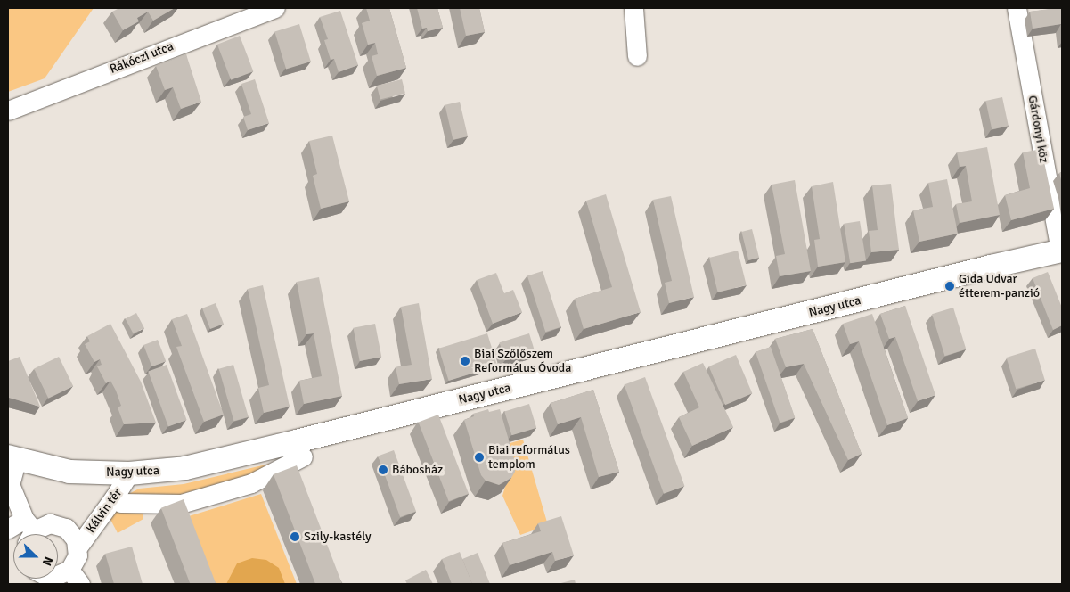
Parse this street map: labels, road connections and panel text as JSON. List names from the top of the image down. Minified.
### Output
{"streets":{"main road":["Nagy utca"],"street":["Rákóczi utca","Gárdonyi köz","Kálvin tér"]},"crossings":[["Gárdonyi köz","Nagy utca"],["Nagy utca","Kálvin tér"]],"places":["Gida Udvar étterem-panzió","Biai Szőlőszem Református Óvoda","Biai református templom","Bábosház","Szily-kastély"],"north":"right"}
